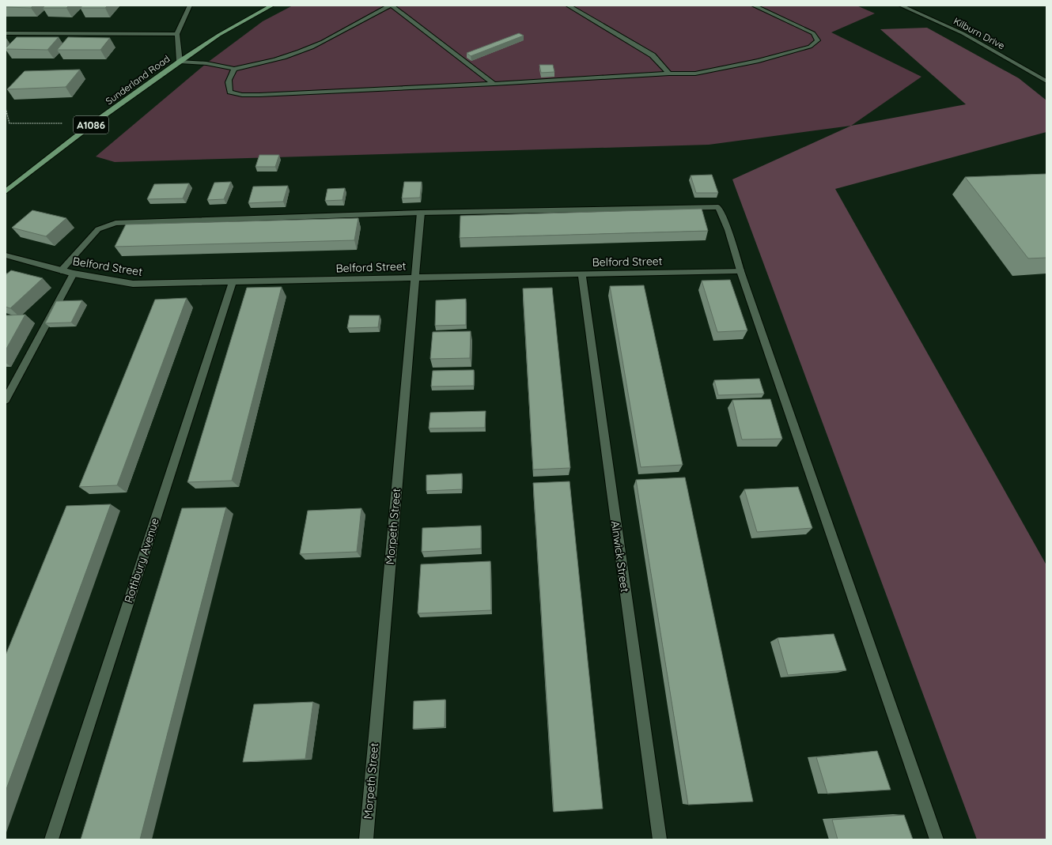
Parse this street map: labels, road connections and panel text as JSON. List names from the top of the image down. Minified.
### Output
{"streets":{"main road":["Sunderland Road","A1086"],"street":["Kilburn Drive","Belford Street","Morpeth Street","Alnwick Street","Rothbury Avenue"]},"crossings":[["Belford Street","Morpeth Street"],["Belford Street","Alnwick Street"],["Belford Street","Rothbury Avenue"]]}
